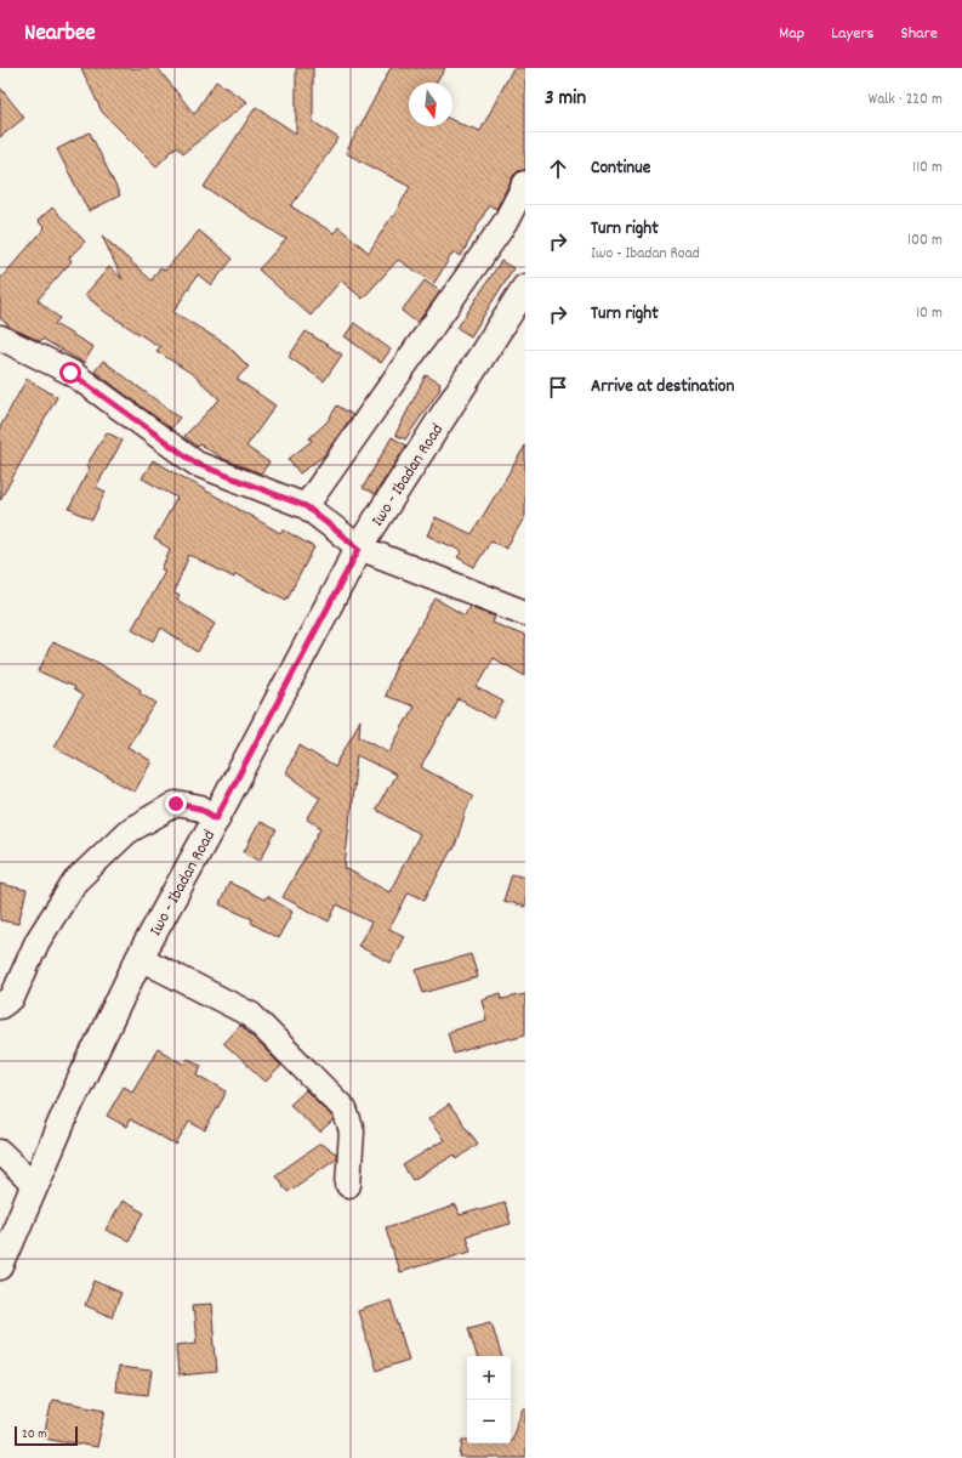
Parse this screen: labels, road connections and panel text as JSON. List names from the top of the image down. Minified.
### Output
{"streets":{"main road":["Iwo - Ibadan Road"]},"scale_bar":"20 m","north":"bottom","page":{"header":"Nearbee","nav":["Map","Layers","Share"],"heading":["3 min","Walk · 220 m"],"list":[["Continue","110 m"],["Turn right","Iwo - Ibadan Road","100 m"],["Turn right","10 m"],"Arrive at destination"],"map_buttons":["+","−"],"scale":"20 m"}}
